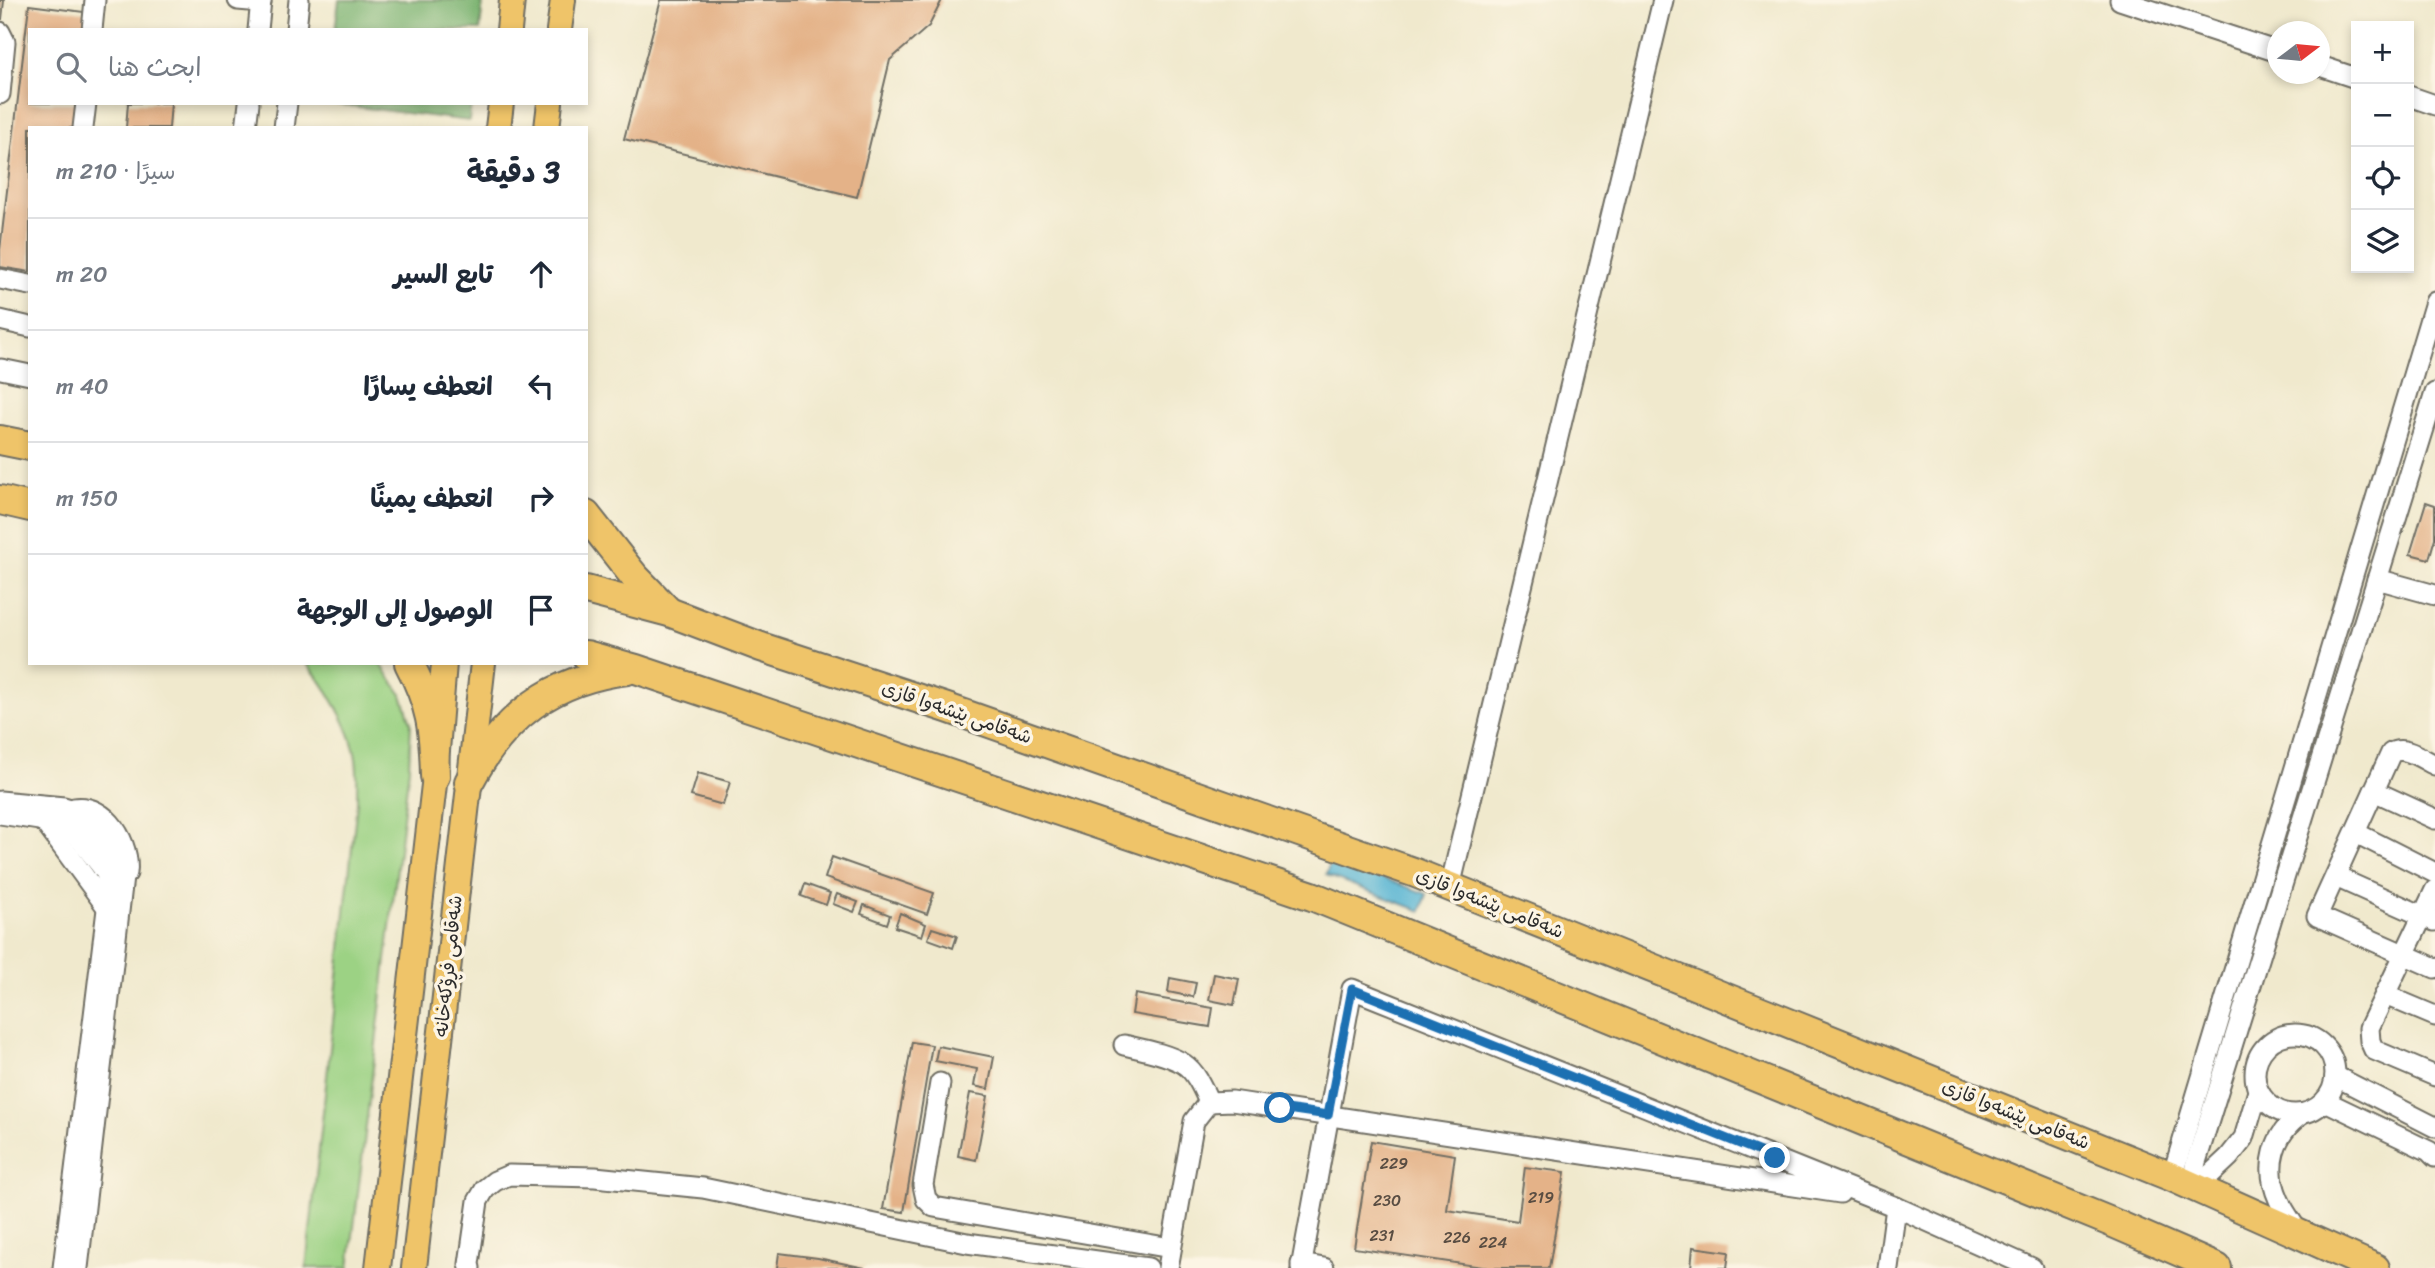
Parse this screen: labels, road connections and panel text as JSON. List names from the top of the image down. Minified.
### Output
{"streets":{"highway":["شەقامی پێشەوا قازی"],"main road":["شەقامی فڕۆکەخانە"]},"house_numbers":["229","219","230","231","226","224"],"north":"right","page":{"map_buttons":["+","−"],"search":"ابحث هنا","heading":["3 دقيقة","سيرًا · 210 m"],"list":[["تابع السير","20 m"],["انعطف يسارًا","40 m"],["انعطف يمينًا","150 m"],"الوصول إلى الوجهة"]}}
